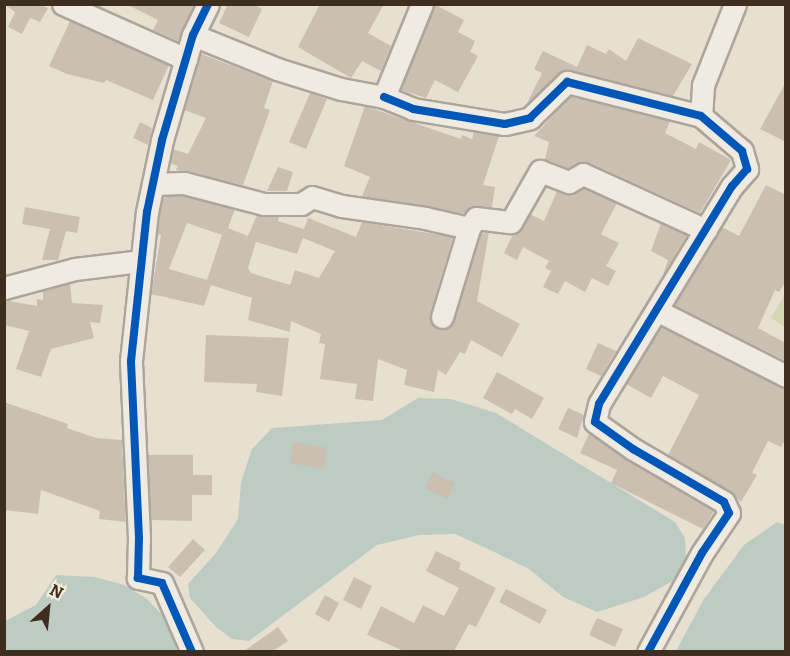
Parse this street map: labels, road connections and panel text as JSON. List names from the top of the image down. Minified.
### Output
{"north":"top right"}
